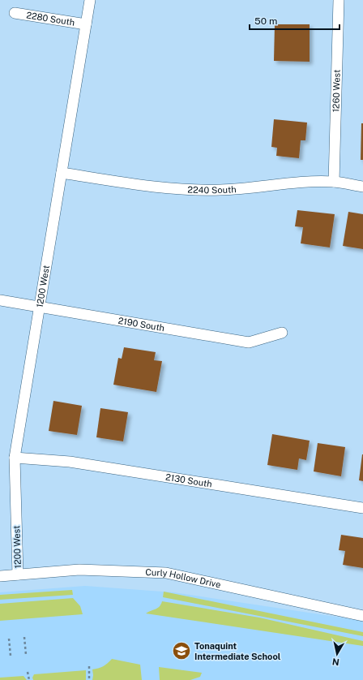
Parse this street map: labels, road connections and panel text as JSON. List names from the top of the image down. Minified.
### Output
{"streets":{"street":["2280 South","1260 West","2240 South","1200 West","2190 South","2130 South","Curly Hollow Drive"]},"crossings":[["2280 South","1200 West"],["1260 West","2240 South"],["2240 South","1200 West"],["1200 West","2190 South"],["1200 West","2130 South"],["1200 West","Curly Hollow Drive"]],"places":{"school or university":["Tonaquint Intermediate School"]},"scale_bar":"50 m","north":"bottom"}
